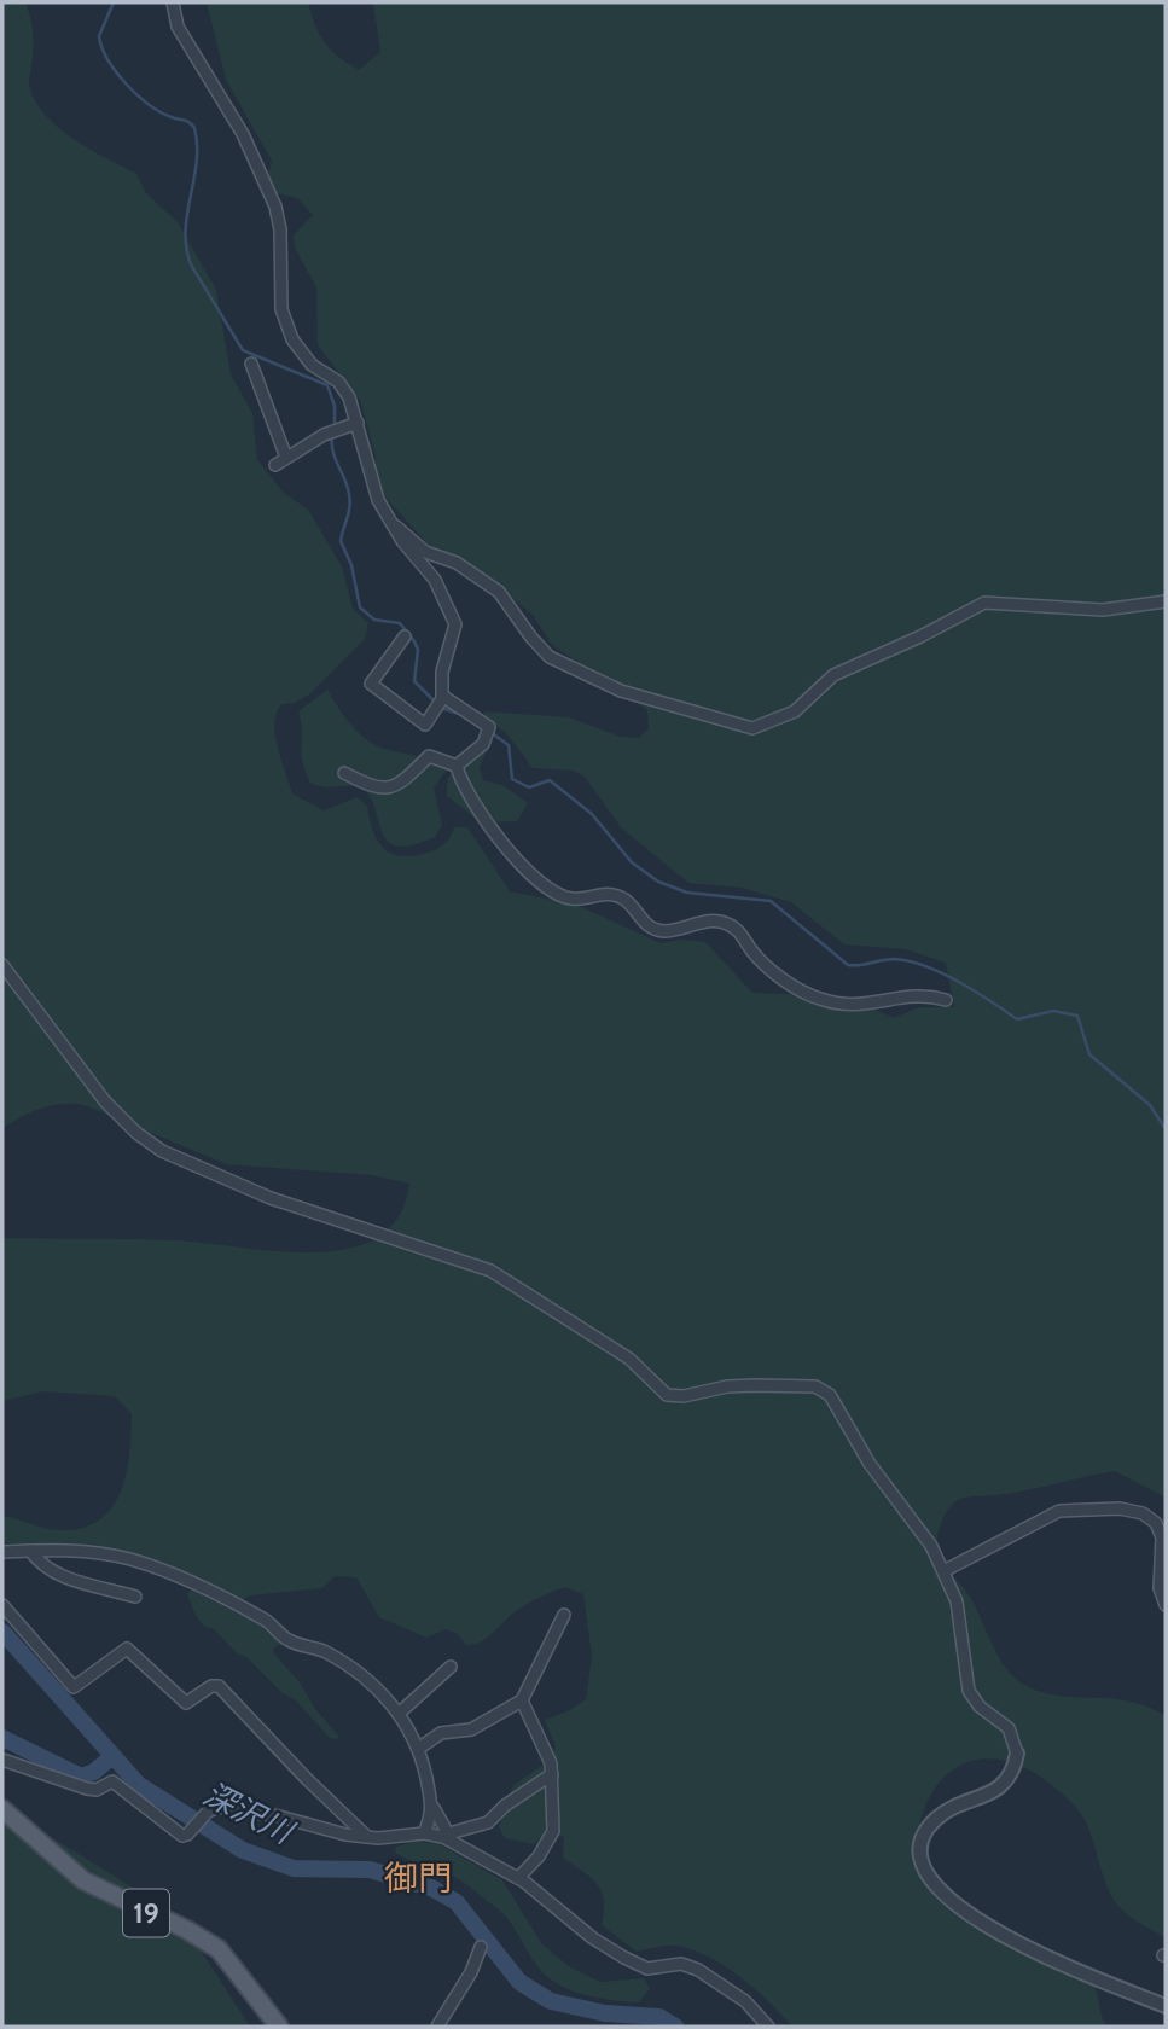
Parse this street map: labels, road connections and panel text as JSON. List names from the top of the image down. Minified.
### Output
{"streets":{"main road":["19"]},"districts":["御門"],"water":["深沢川"]}
